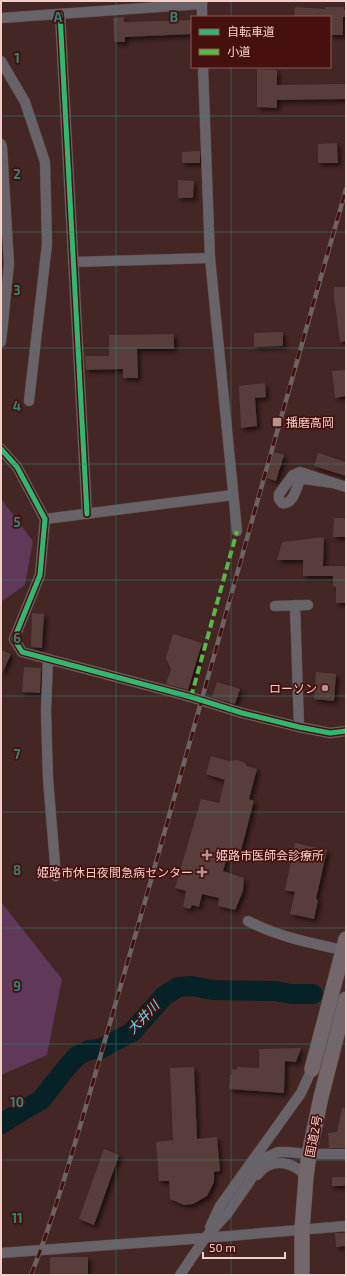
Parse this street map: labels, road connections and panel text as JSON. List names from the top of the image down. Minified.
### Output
{"streets":{"highway":["国道2号"]},"water":["大井川"],"places":{"transit":["播磨高岡"],"other":["ローソン"],"health":["姫路市医師会診療所","姫路市休日夜間急病センター"]},"legend":["自転車道","小道"],"scale_bar":"50 m","grid":{"columns":["A","B"],"rows":["1","2","3","4","5","6","7","8","9","10","11"]}}
